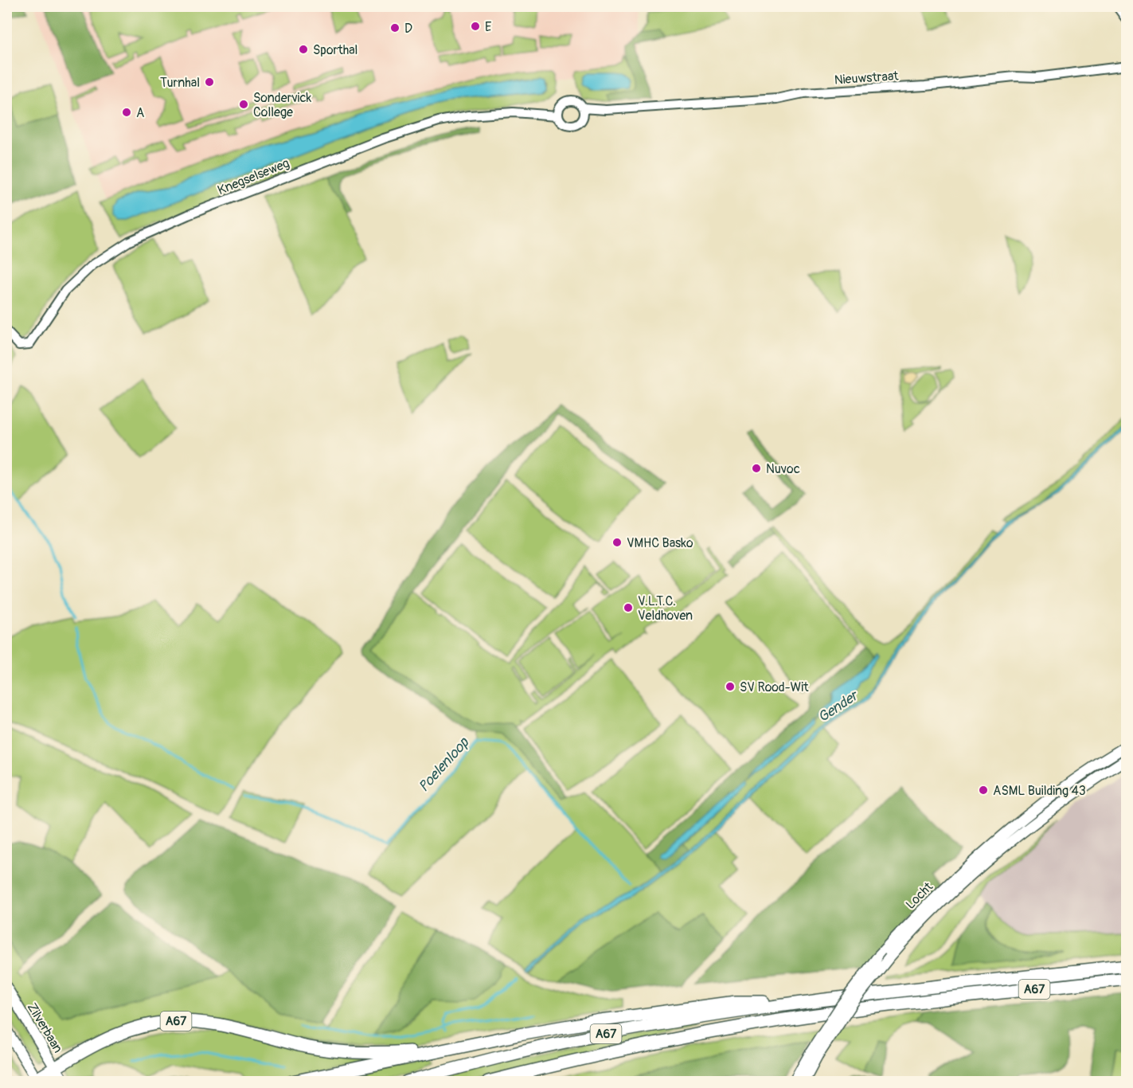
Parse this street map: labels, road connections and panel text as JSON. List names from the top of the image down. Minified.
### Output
{"streets":{"highway":["A67"],"main road":["Locht","Zilverbaan"],"street":["Nieuwstraat","Knegselseweg"]},"crossings":[["Nieuwstraat","Knegselseweg"],["A67","Zilverbaan"]],"water":["Gender","Poelenloop"],"places":["E","D","Sporthal","Turnhal","Sondervick College","A","Nuvoc","VMHC Basko","V.L.T.C. Veldhoven","SV Rood-Wit","ASML Building 43"]}
